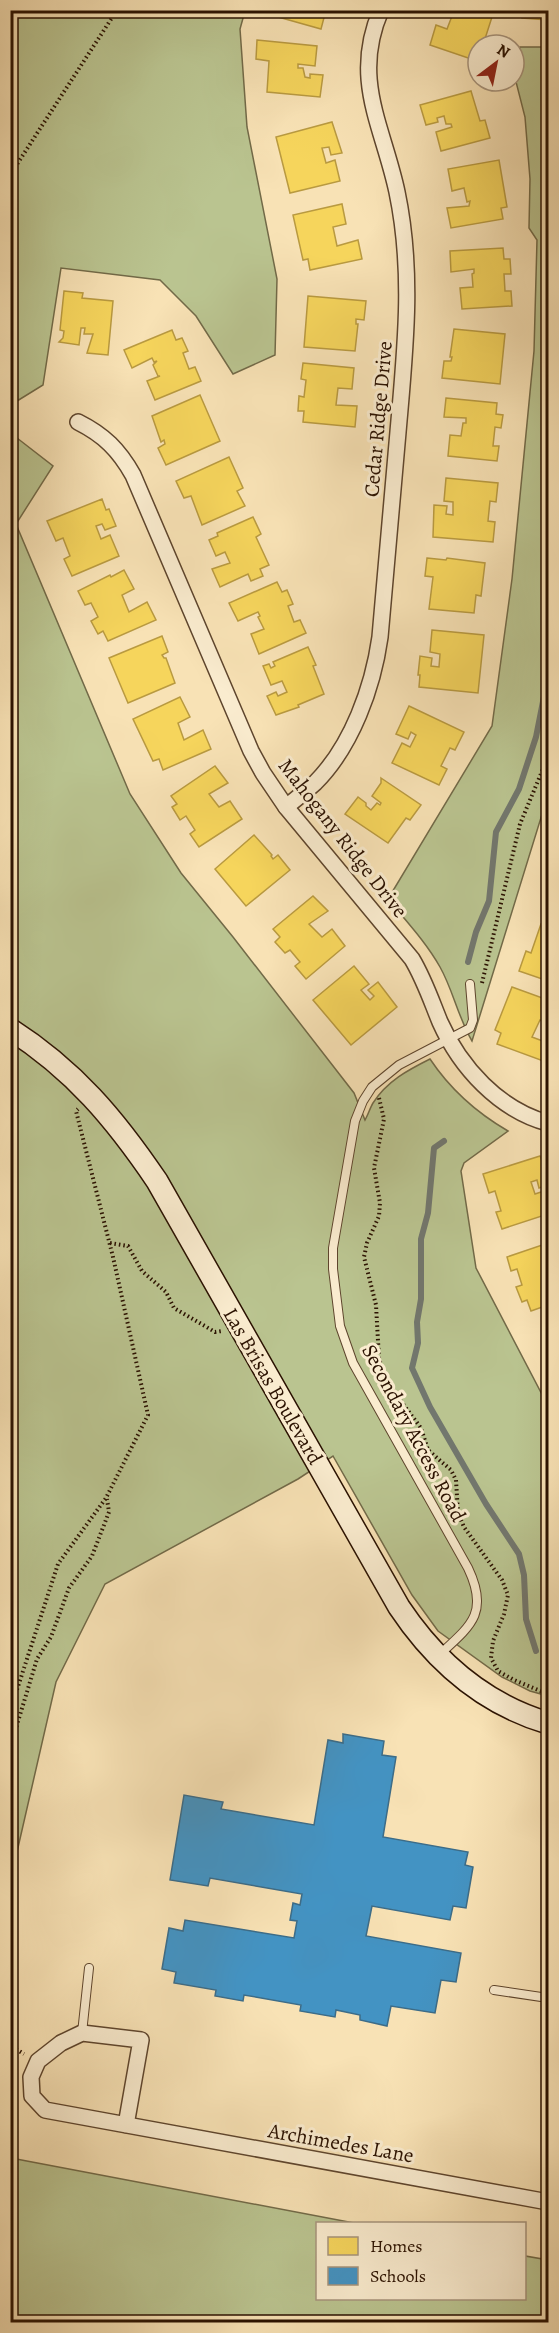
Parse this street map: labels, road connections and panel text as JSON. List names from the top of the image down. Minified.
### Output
{"streets":{"street":["Cedar Ridge Drive","Mahogany Ridge Drive","Las Brisas Boulevard","Archimedes Lane"],"lane":["Secondary Access Road"]},"crossings":[["Cedar Ridge Drive","Mahogany Ridge Drive"],["Mahogany Ridge Drive","Secondary Access Road"],["Las Brisas Boulevard","Secondary Access Road"]],"legend":["Homes","Schools"],"north":"top right"}
